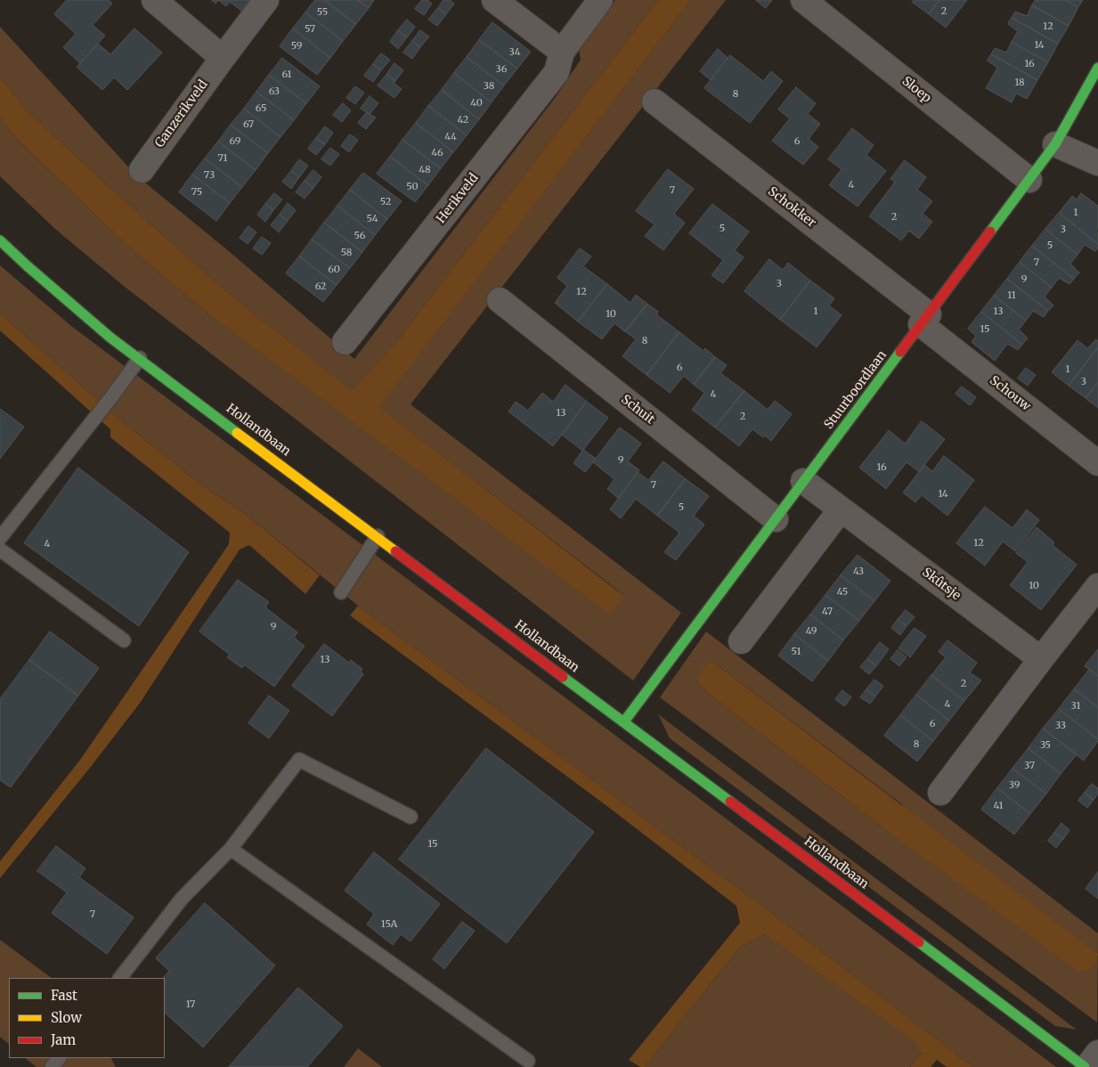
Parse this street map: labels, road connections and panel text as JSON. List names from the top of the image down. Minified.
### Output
{"streets":{"street":["Sloep","Ganzerikveld","Herikveld","Schokker","Stuurboordlaan","Schouw","Schuit","Hollandbaan","Skûtsje"]},"crossings":[["Sloep","Stuurboordlaan"],["Schokker","Stuurboordlaan"],["Schokker","Schouw"],["Stuurboordlaan","Schouw"],["Stuurboordlaan","Schuit"],["Stuurboordlaan","Hollandbaan"],["Stuurboordlaan","Skûtsje"]],"house_numbers":["2","55","12","57","14","59","34","16","36","61","18","38","63","8","40","65","42","67","44","69","6","46","71","48","73","4","50","7","75","52","1","2","54","5","3","56","5","58","7","60","9","3","62","12","11","1","13","10","15","8","6","1","3","4","13","2","9","16","7","14","5","12","4","43","10","45","47","9","49","51","13","2","4","31","6","33","8","35","37","39","41","15","7","15A","17"],"legend":["Fast","Slow","Jam"]}
